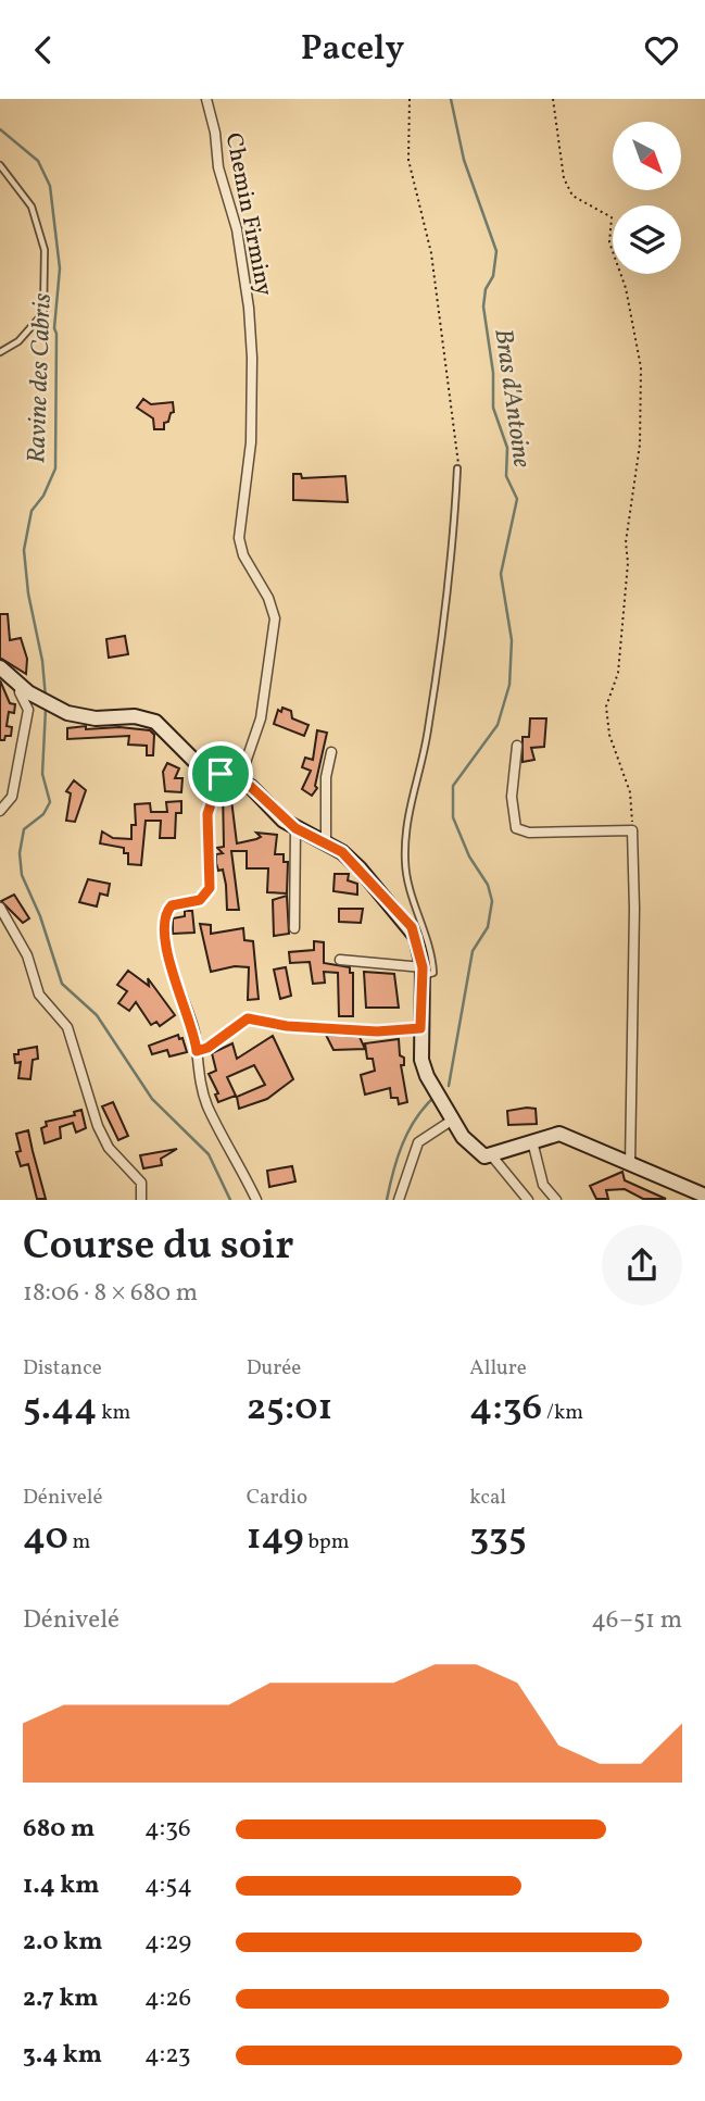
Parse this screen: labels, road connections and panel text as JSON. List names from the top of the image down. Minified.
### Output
{"streets":{"street":["Chemin Firminy"]},"water":["Ravine des Cabris","Bras d'Antoine"],"north":"bottom right","page":{"header":"Pacely","heading":["Course du soir","18:06 · 8 × 680 m"],"stats":[["Distance","5.44 km"],["Durée","25:01"],["Allure","4:36 /km"],["Dénivelé","40 m"],["Cardio","149 bpm"],["kcal","335"]],"chart":["Dénivelé","46–51 m"],"list":[{"name":"680 m","note":"4:36"},{"name":"1.4 km","note":"4:54"},{"name":"2.0 km","note":"4:29"},{"name":"2.7 km","note":"4:26"},{"name":"3.4 km","note":"4:23"}]}}
